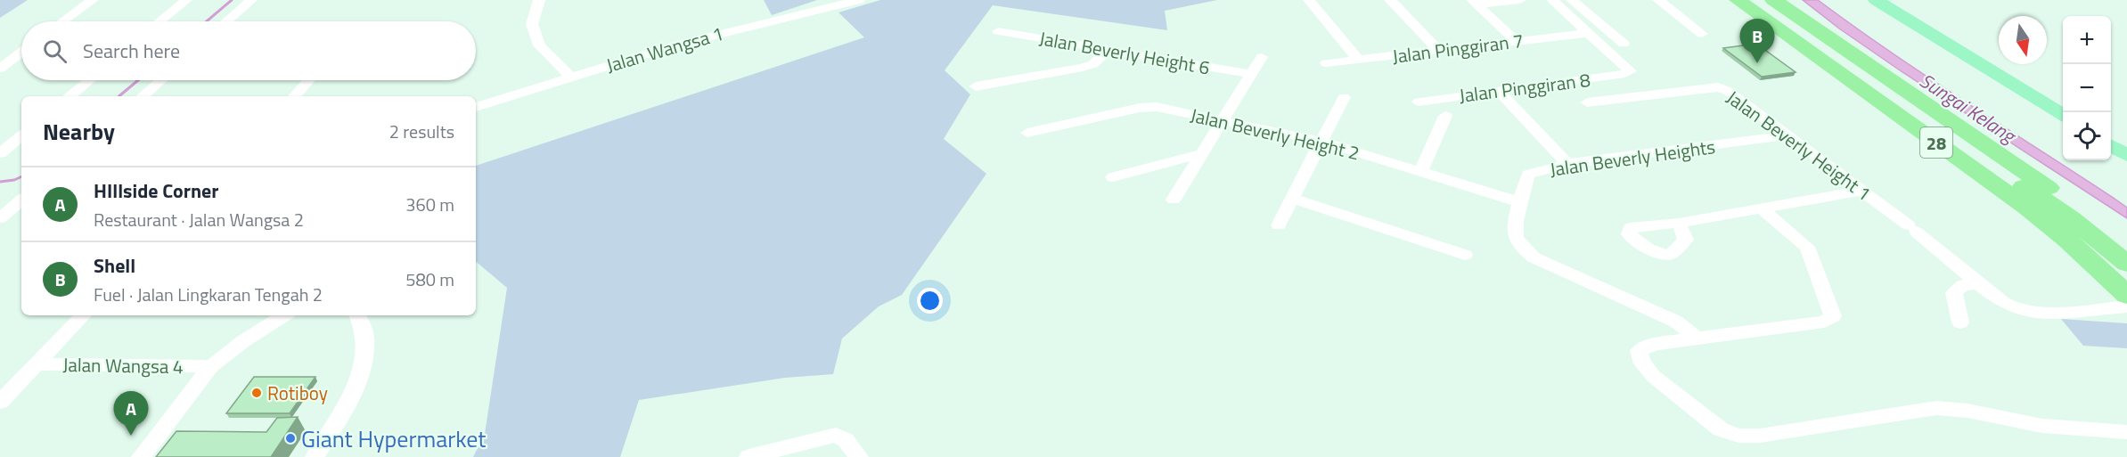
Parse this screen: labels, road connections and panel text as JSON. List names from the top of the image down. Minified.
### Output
{"streets":{"highway":["28"],"street":["Jalan Pinggiran 7","Jalan Wangsa 1","Jalan Beverly Height 6","Jalan Pinggiran 8","Jalan Beverly Height 2","Jalan Beverly Height 1","Jalan Beverly Heights","Jalan Wangsa 4"]},"crossings":[["Jalan Pinggiran 7","Jalan Pinggiran 8"],["Jalan Beverly Height 2","Jalan Beverly Heights"],["Jalan Beverly Height 1","Jalan Beverly Heights"]],"water":["Sungai Kelang"],"places":["Rotiboy","Giant Hypermarket"],"north":"bottom","page":{"map_buttons":["+","−"],"pins":["B","A"],"search":"Search here","heading":["Nearby","2 results"],"list":[{"mark":"A","name":"HIllside Corner","note":"Restaurant · Jalan Wangsa 2","value":"360 m"},{"mark":"B","name":"Shell","note":"Fuel · Jalan Lingkaran Tengah 2","value":"580 m"}]}}
